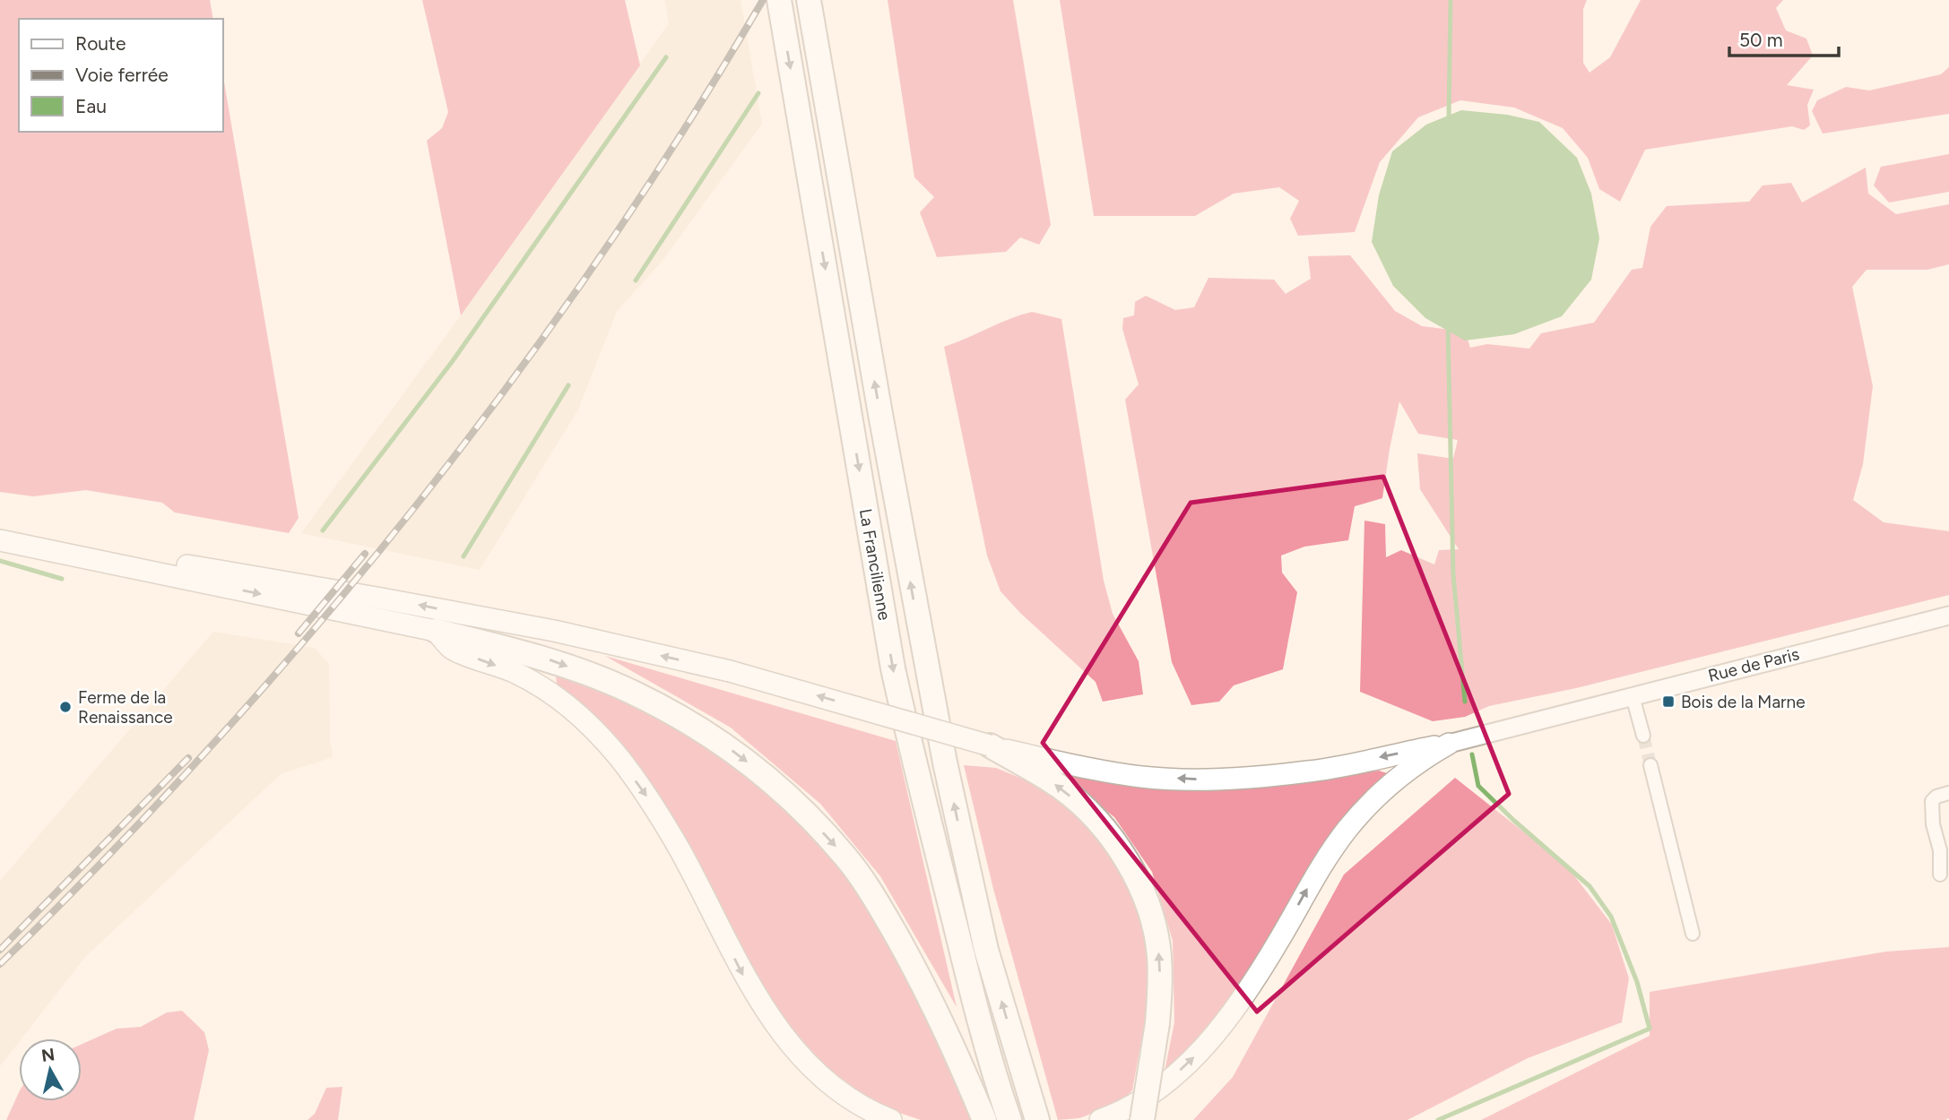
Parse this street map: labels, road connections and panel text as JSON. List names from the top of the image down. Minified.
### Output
{"streets":{"highway":["La Francilienne"],"main road":["Rue de Paris"]},"places":{"transit":["Bois de la Marne"],"other":["Ferme de la Renaissance"]},"legend":["Route","Voie ferrée","Eau"],"scale_bar":"50 m","north":"top"}
